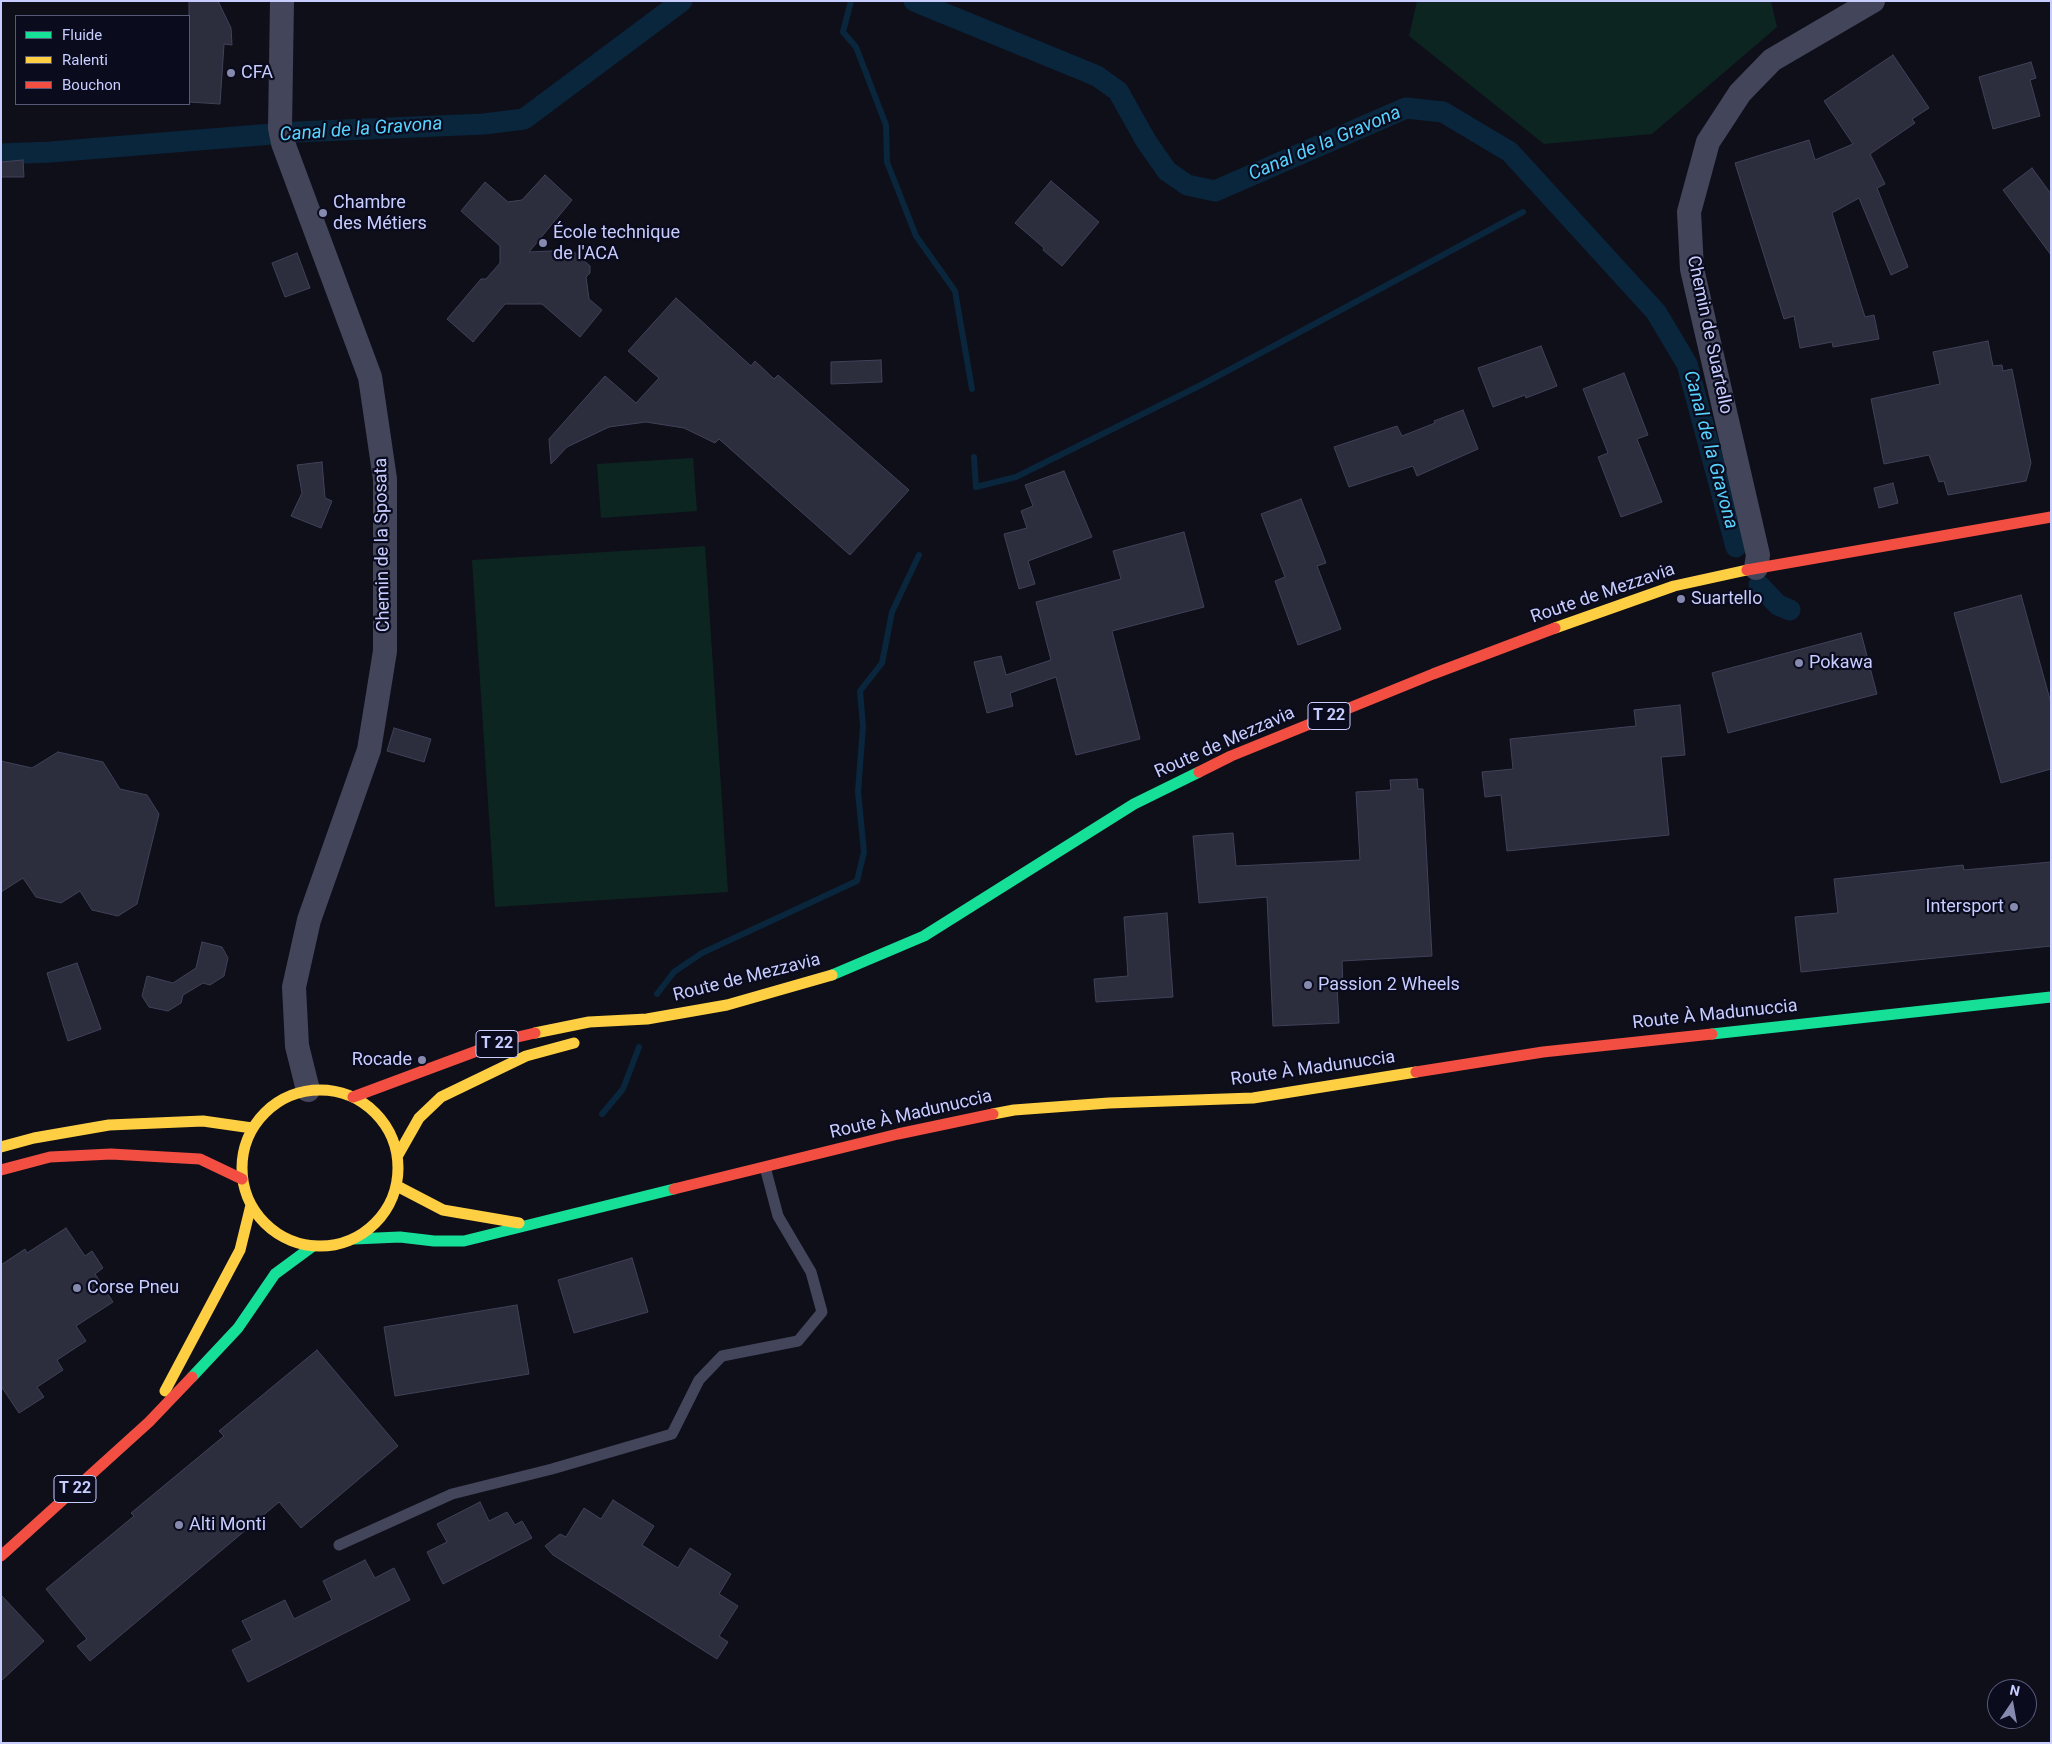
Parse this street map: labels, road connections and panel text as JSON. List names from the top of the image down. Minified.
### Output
{"streets":{"main road":["Route de Mezzavia","T 22","Route À Madunuccia"],"street":["Chemin de Suartello","Chemin de la Sposata"]},"crossings":[["Chemin de Suartello","Route de Mezzavia"],["Chemin de la Sposata","Route de Mezzavia"],["Chemin de la Sposata","T 22"],["Chemin de la Sposata","Route À Madunuccia"],["Route de Mezzavia","T 22"],["Route de Mezzavia","Route À Madunuccia"],["T 22","Route À Madunuccia"]],"water":["Canal de la Gravona"],"places":["CFA","Chambre des Métiers","École technique de l'ACA","Suartello","Pokawa","Intersport","Passion 2 Wheels","Rocade","Corse Pneu","Alti Monti"],"legend":["Fluide","Ralenti","Bouchon"],"north":"top"}
